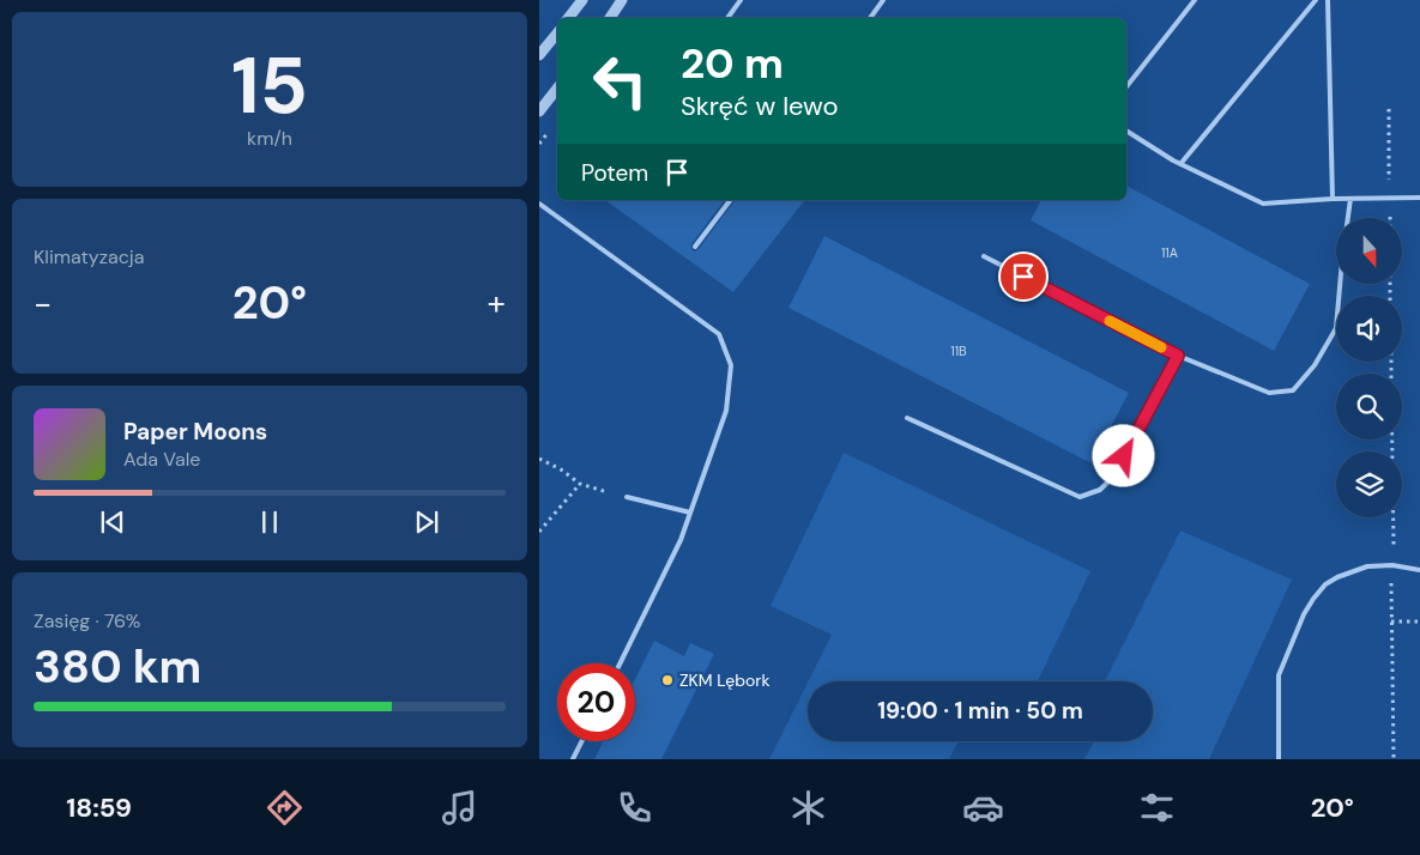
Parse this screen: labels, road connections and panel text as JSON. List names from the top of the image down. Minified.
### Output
{"places":["ZKM Lębork"],"house_numbers":["11A","11B"],"north":"bottom","page":{"tile":[["15","km/h"],"Klimatyzacja",["Zasięg · 76%","380 km"]],"turn":["20 m","Skręć w lewo"],"then":"Potem","heat":["−","20°","+"],"song":["Paper Moons","Ada Vale"],"limit":"20","trip":"19:00 · 1 min · 50 m","tabs":["18:59","20°"]}}
